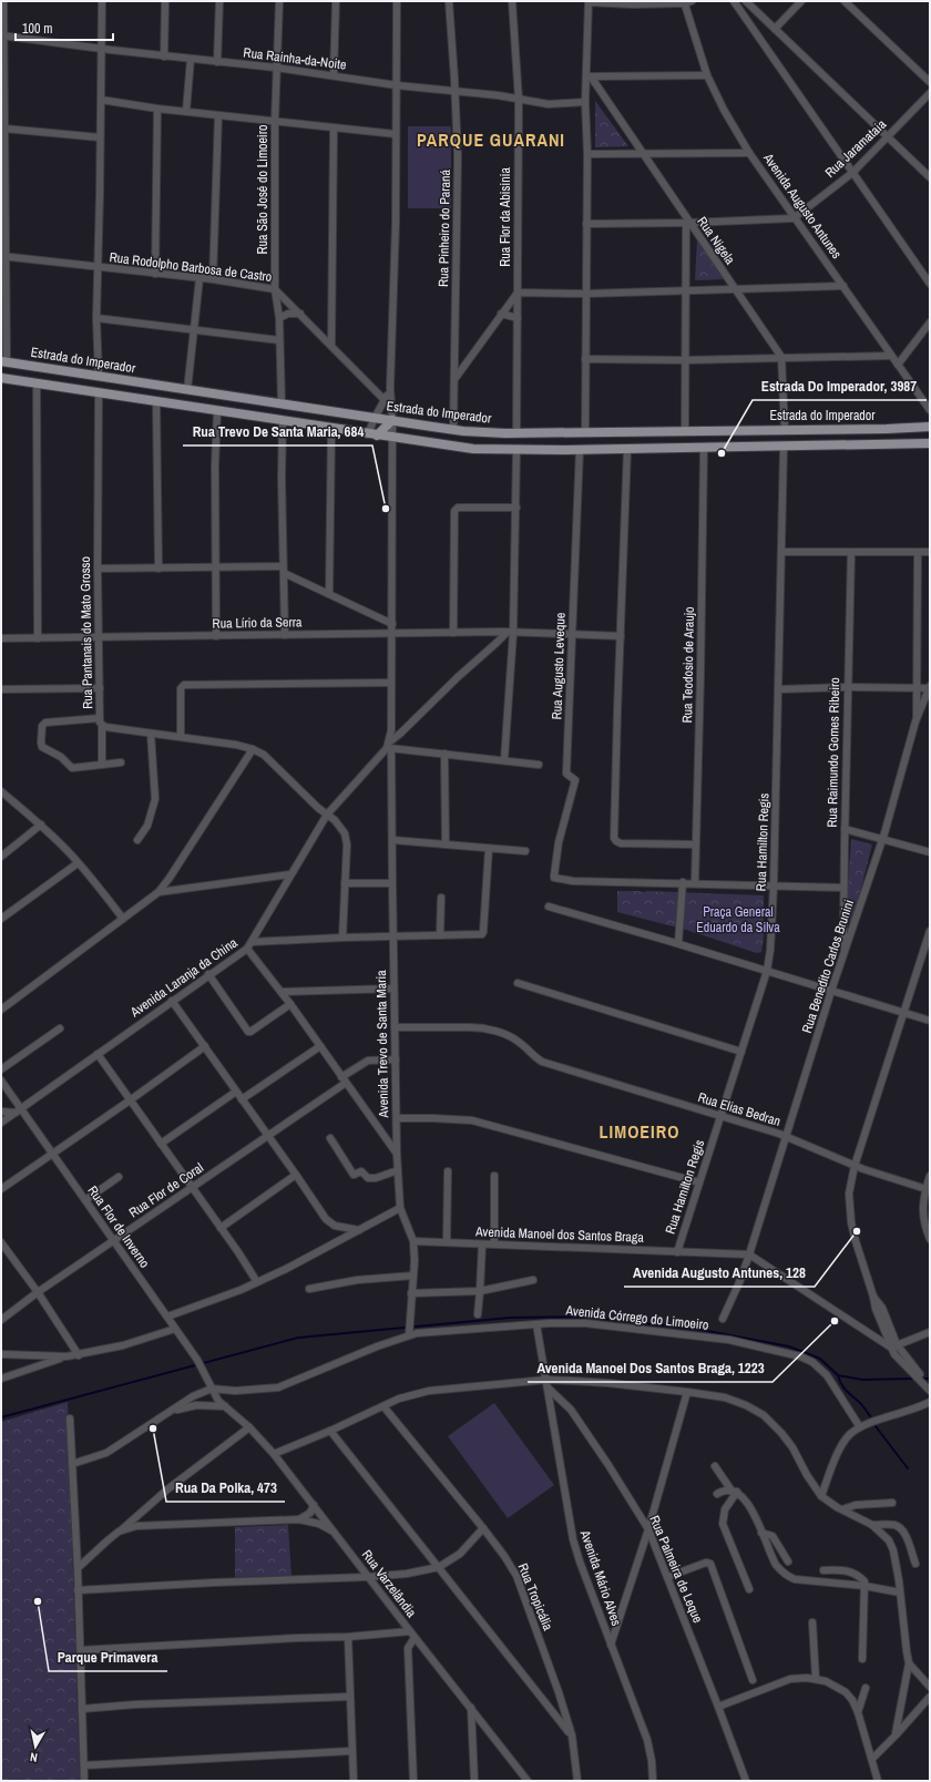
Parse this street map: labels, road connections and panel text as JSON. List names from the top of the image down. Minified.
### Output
{"streets":{"main road":["Estrada do Imperador"],"street":["Rua Rainha-da-Noite","Rua Jaramataia","Rua São José do Limoeiro","Avenida Augusto Antunes","Rua Flor da Abisinia","Rua Pinheiro do Paraná","Rua Nigela","Rua Rodolpho Barbosa de Castro","Rua Lírio da Serra","Rua Pantanais do Mato Grosso","Rua Teodosio de Araujo","Rua Augusto Leveque","Rua Raimundo Gomes Ribeiro","Rua Hamilton Regis","Rua Benedito Carlos Brunini","Avenida Laranja da China","Avenida Trevo de Santa Maria","Rua Elias Bedran","Rua Flor de Coral","Rua Flor de Inverno","Avenida Manoel dos Santos Braga","Avenida Córrego do Limoeiro","Rua Palmeira de Leque","Avenida Mário Alves","Rua Varzelândia","Rua Tropicália"]},"crossings":[["Rua Rainha-da-Noite","Rua São José do Limoeiro"],["Rua Rainha-da-Noite","Rua Flor da Abisinia"],["Rua Rainha-da-Noite","Rua Pinheiro do Paraná"],["Rua Rainha-da-Noite","Avenida Trevo de Santa Maria"],["Rua Jaramataia","Avenida Augusto Antunes"],["Rua São José do Limoeiro","Rua Rodolpho Barbosa de Castro"],["Rua São José do Limoeiro","Estrada do Imperador"],["Rua Flor da Abisinia","Estrada do Imperador"],["Rua Pinheiro do Paraná","Estrada do Imperador"],["Rua Rodolpho Barbosa de Castro","Avenida Trevo de Santa Maria"],["Estrada do Imperador","Avenida Trevo de Santa Maria"],["Rua Lírio da Serra","Rua Pantanais do Mato Grosso"],["Rua Lírio da Serra","Rua Augusto Leveque"],["Rua Lírio da Serra","Avenida Laranja da China"],["Rua Lírio da Serra","Avenida Trevo de Santa Maria"],["Rua Pantanais do Mato Grosso","Avenida Laranja da China"],["Rua Raimundo Gomes Ribeiro","Rua Benedito Carlos Brunini"],["Rua Hamilton Regis","Rua Elias Bedran"],["Rua Hamilton Regis","Avenida Manoel dos Santos Braga"],["Rua Benedito Carlos Brunini","Rua Elias Bedran"],["Rua Benedito Carlos Brunini","Avenida Manoel dos Santos Braga"],["Avenida Laranja da China","Avenida Trevo de Santa Maria"],["Avenida Laranja da China","Rua Flor de Inverno"],["Avenida Trevo de Santa Maria","Rua Elias Bedran"],["Avenida Trevo de Santa Maria","Rua Flor de Coral"],["Avenida Trevo de Santa Maria","Avenida Manoel dos Santos Braga"],["Avenida Trevo de Santa Maria","Avenida Córrego do Limoeiro"],["Rua Flor de Coral","Rua Flor de Inverno"],["Rua Flor de Inverno","Avenida Córrego do Limoeiro"],["Rua Flor de Inverno","Rua Varzelândia"],["Avenida Córrego do Limoeiro","Avenida Mário Alves"],["Avenida Córrego do Limoeiro","Rua Varzelândia"],["Rua Palmeira de Leque","Avenida Mário Alves"]],"districts":["PARQUE GUARANI","LIMOEIRO"],"parks":["Praça General Eduardo da Silva"],"places":["Estrada Do Imperador, 3987","Rua Trevo De Santa Maria, 684","Avenida Augusto Antunes, 128","Avenida Manoel Dos Santos Braga, 1223","Rua Da Polka, 473","Parque Primavera"],"scale_bar":"100 m","north":"bottom"}
